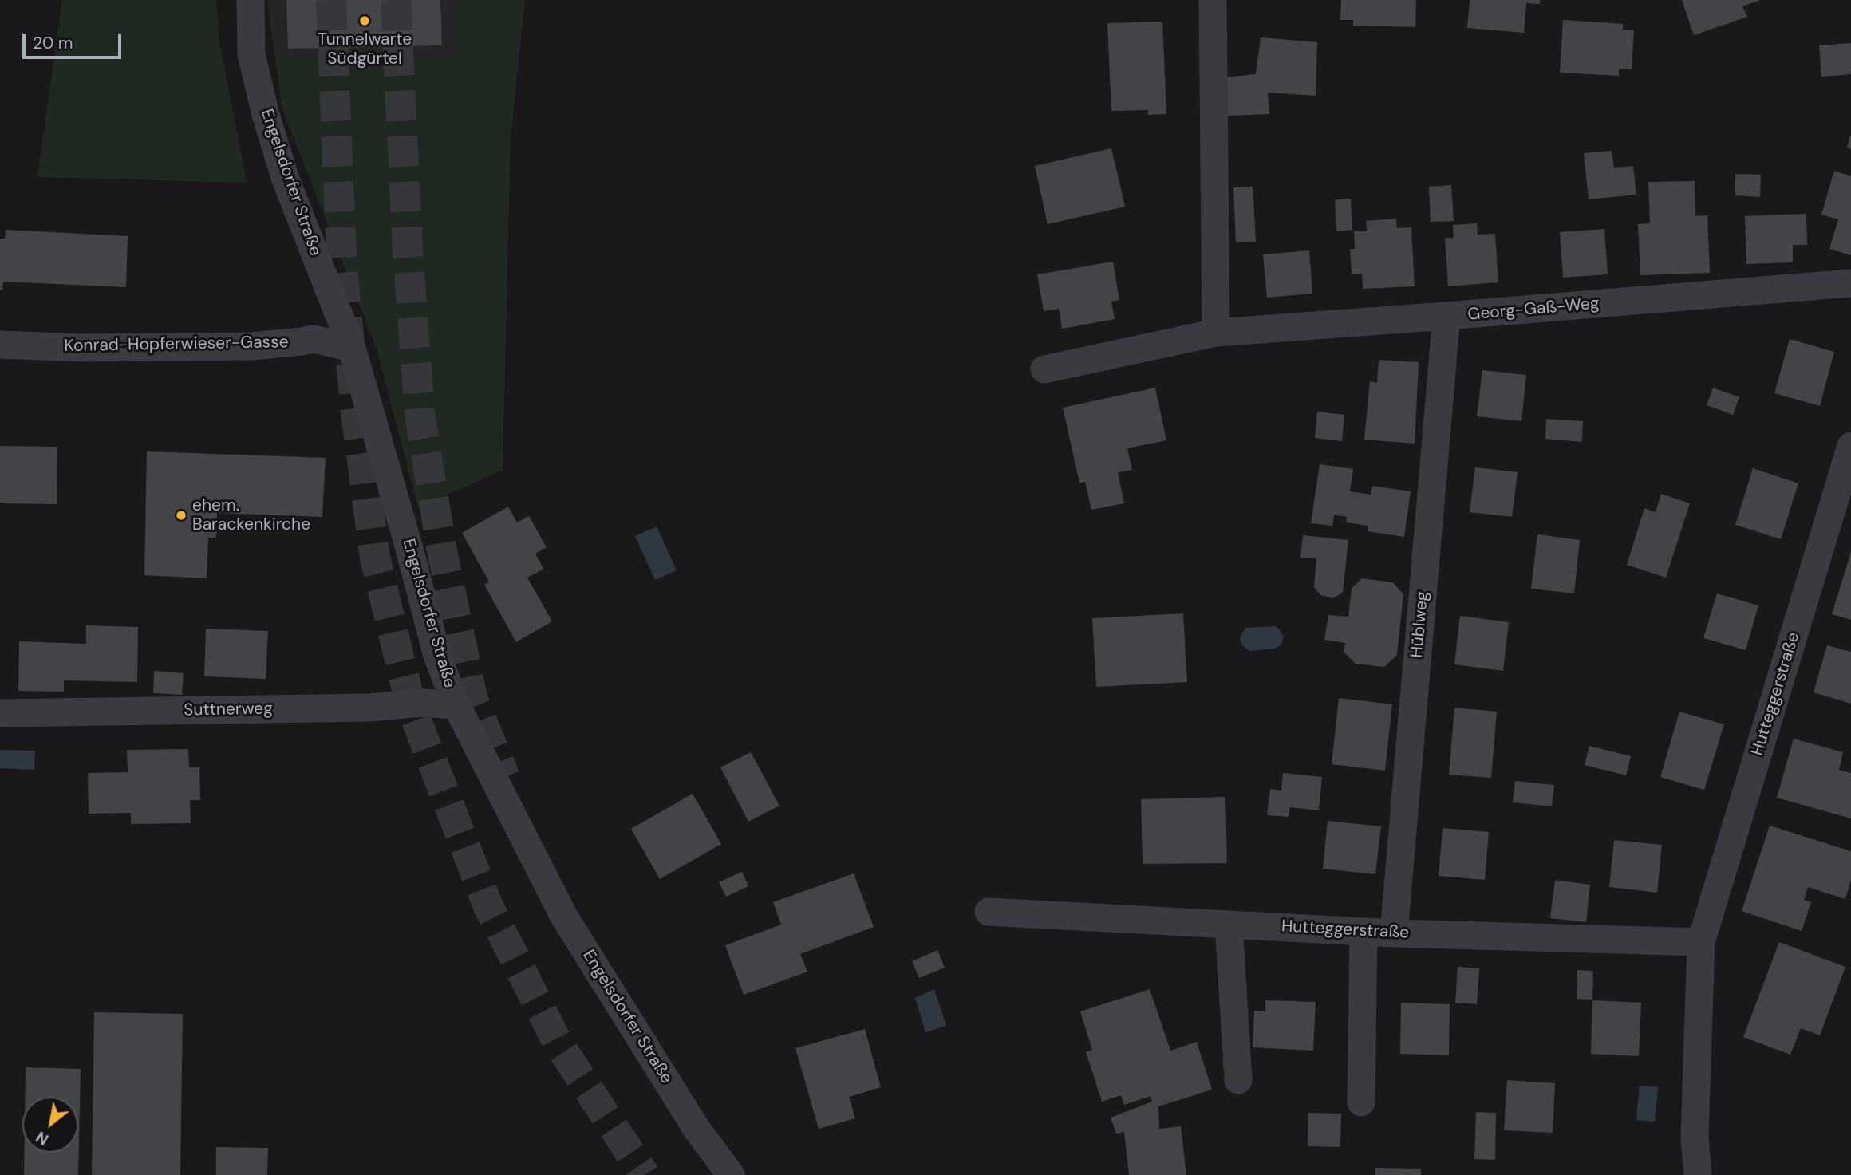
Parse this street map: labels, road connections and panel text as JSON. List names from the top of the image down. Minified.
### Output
{"streets":{"street":["Engelsdorfer Straße","Georg-Gaß-Weg","Konrad-Hopferwieser-Gasse","Hüblweg","Hutteggerstraße","Suttnerweg"]},"crossings":[["Engelsdorfer Straße","Konrad-Hopferwieser-Gasse"],["Engelsdorfer Straße","Suttnerweg"],["Georg-Gaß-Weg","Hüblweg"],["Hüblweg","Hutteggerstraße"]],"places":["Tunnelwarte Südgürtel","ehem. Barackenkirche"],"scale_bar":"20 m","north":"bottom left"}
